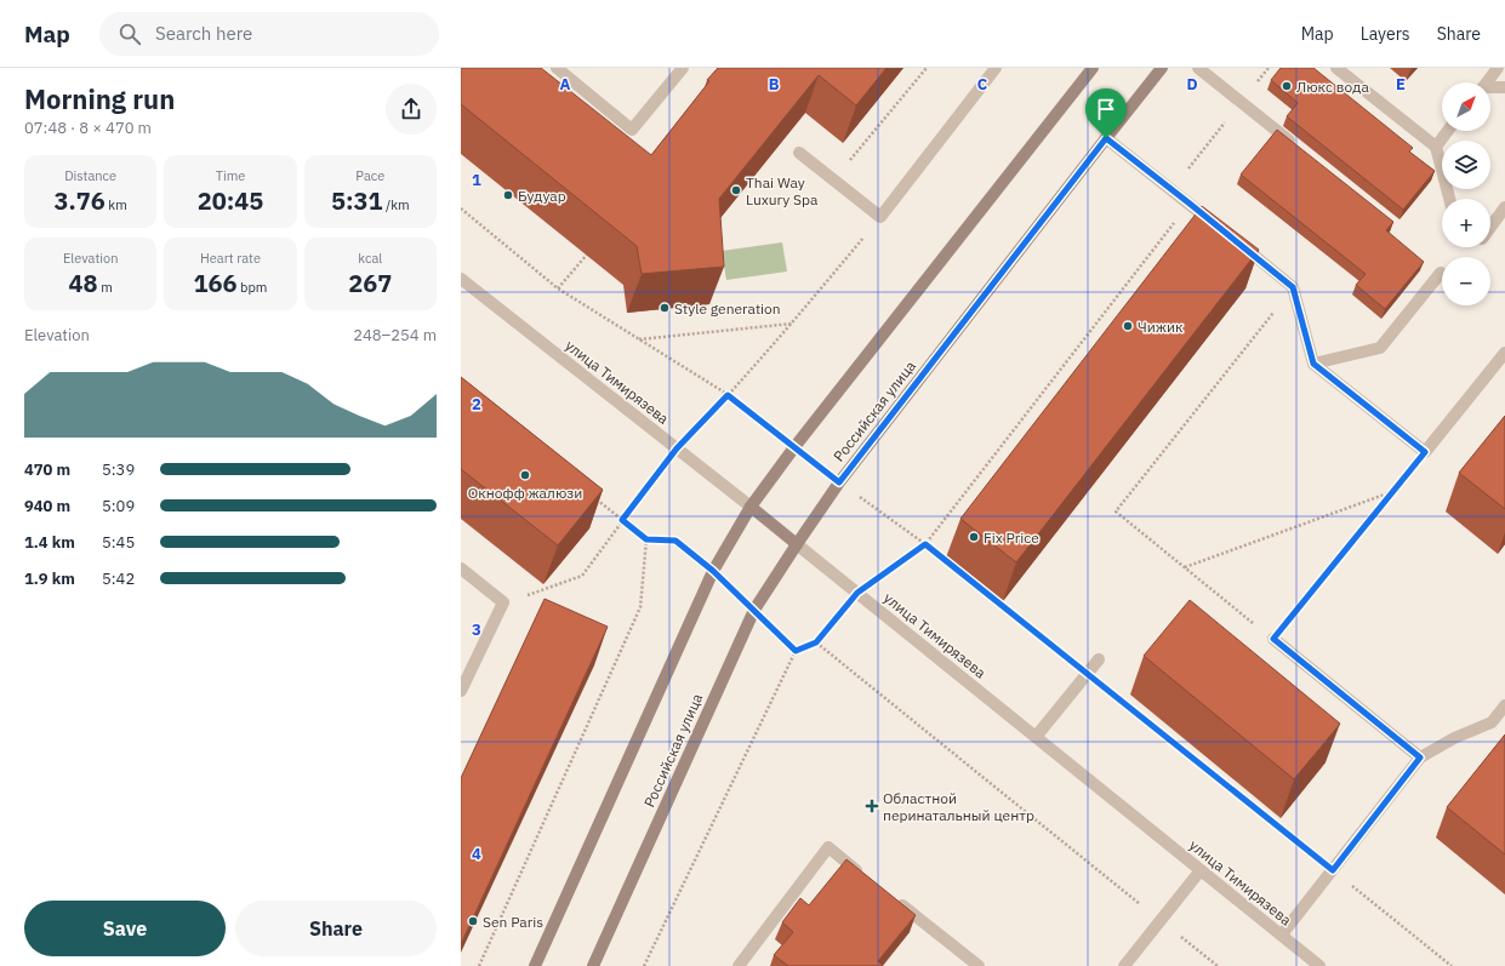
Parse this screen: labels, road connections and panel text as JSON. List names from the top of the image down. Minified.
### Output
{"streets":{"main road":["улица Тимирязева","Российская улица"]},"crossings":[["улица Тимирязева","Российская улица"]],"places":{"other":["Люкс вода","Thai Way Luxury Spa","Будуар","Style generation","Чижик","Окнофф жалюзи","Fix Price","Sen Paris"],"health":["Областной перинатальный центр"]},"north":"top right","page":{"header":"Map","search":"Search here","nav":["Map","Layers","Share"],"heading":["Morning run","07:48 · 8 × 470 m"],"map_buttons":["+","−"],"stats":[["Distance","3.76 km"],["Time","20:45"],["Pace","5:31 /km"],["Elevation","48 m"],["Heart rate","166 bpm"],["kcal","267"]],"chart":["Elevation","248–254 m"],"list":[{"name":"470 m","note":"5:39"},{"name":"940 m","note":"5:09"},{"name":"1.4 km","note":"5:45"},{"name":"1.9 km","note":"5:42"}],"buttons":["Save","Share"]},"grid":{"columns":["A","B","C","D","E"],"rows":["1","2","3","4"]}}
